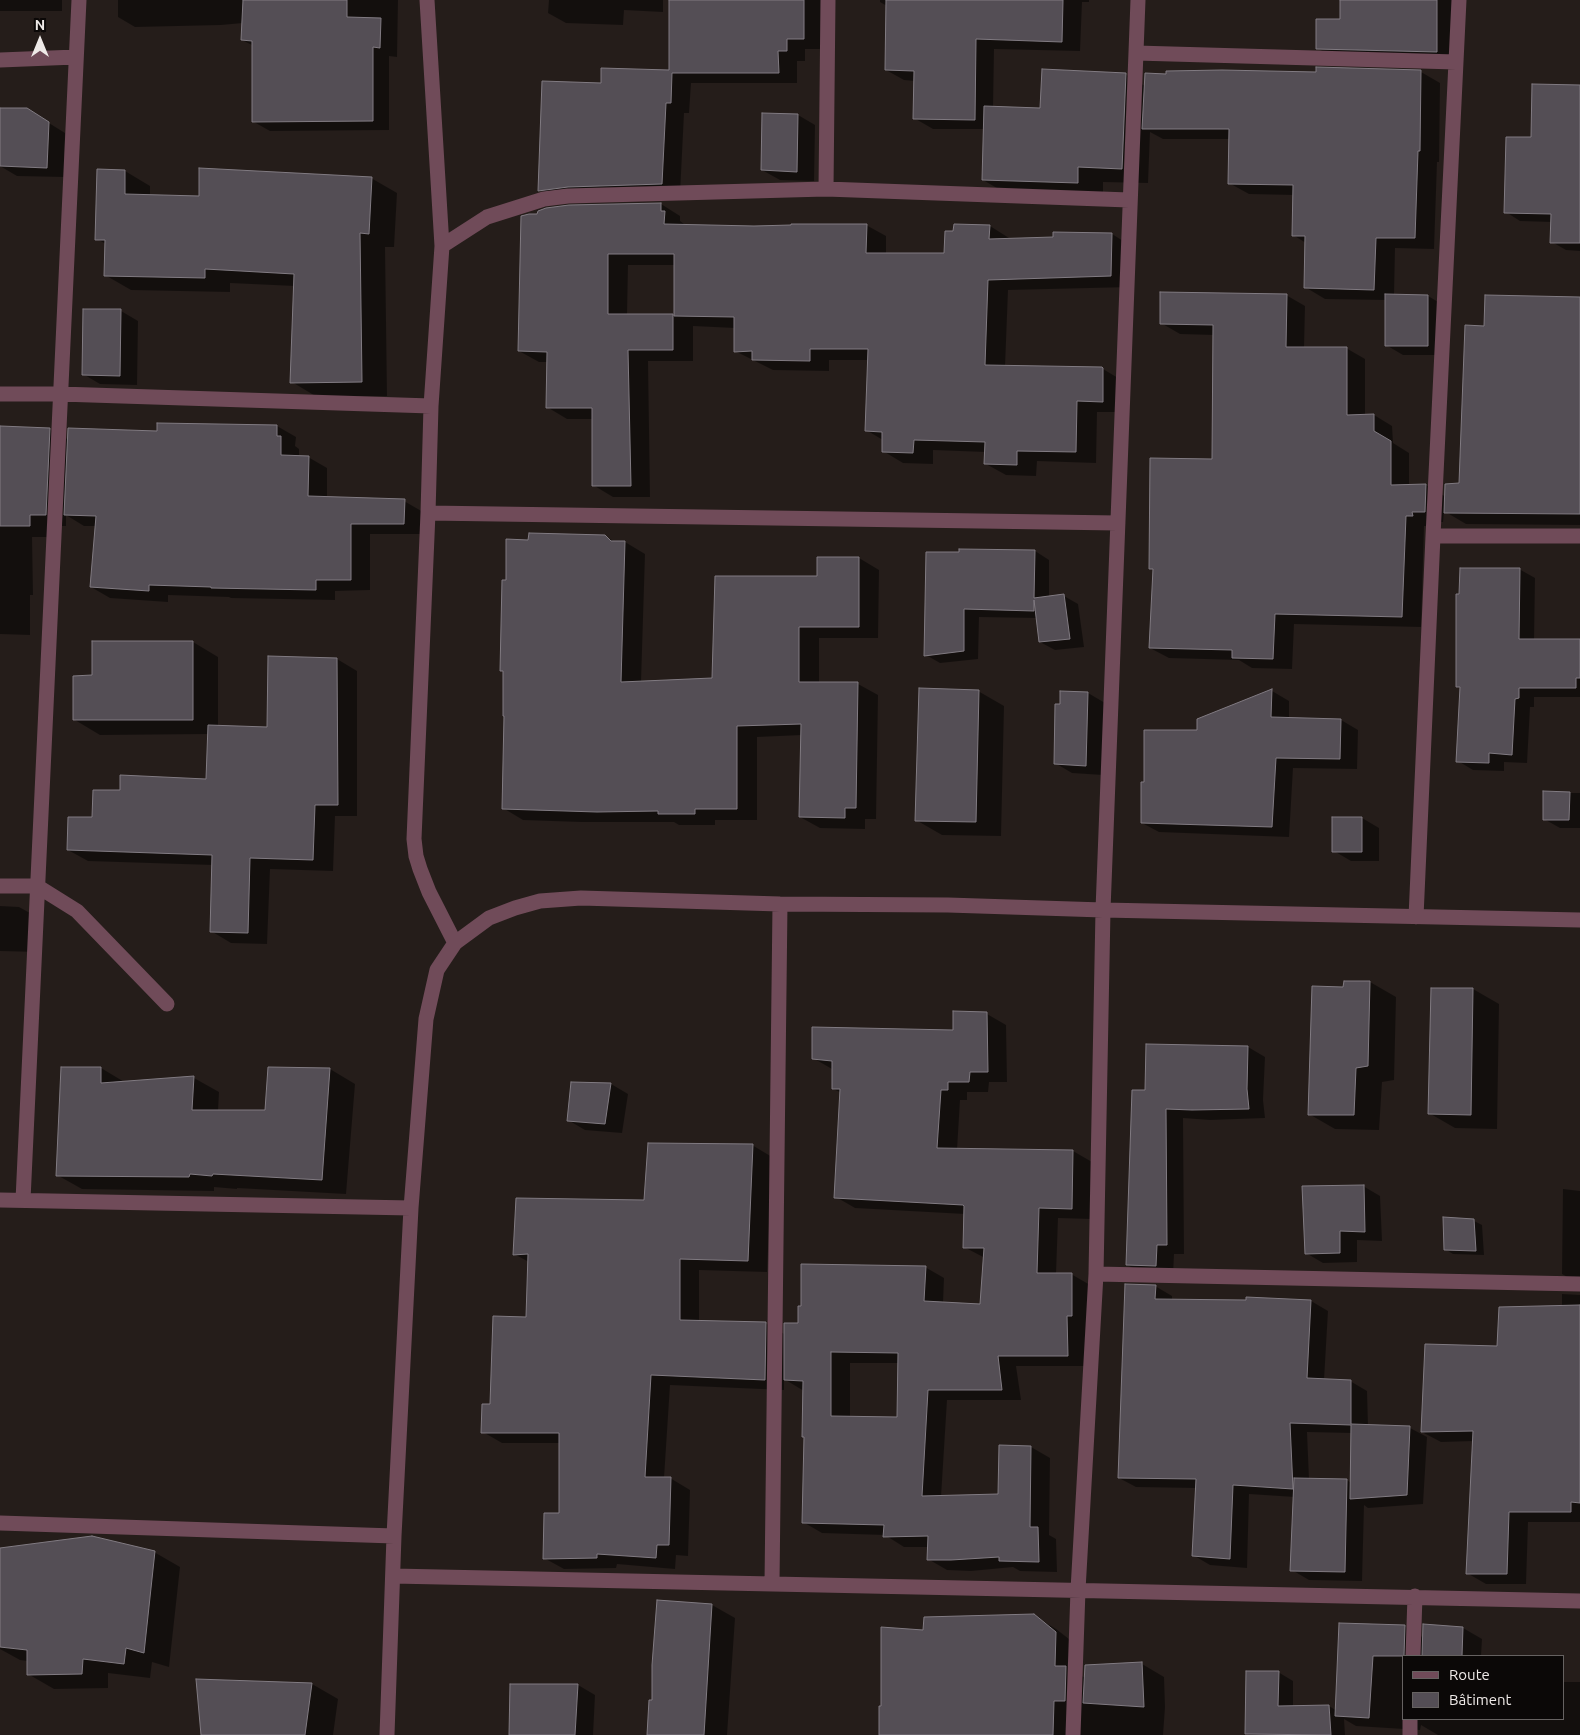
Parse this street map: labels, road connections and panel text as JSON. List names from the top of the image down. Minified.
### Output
{"legend":["Route","Bâtiment"],"north":"top"}
